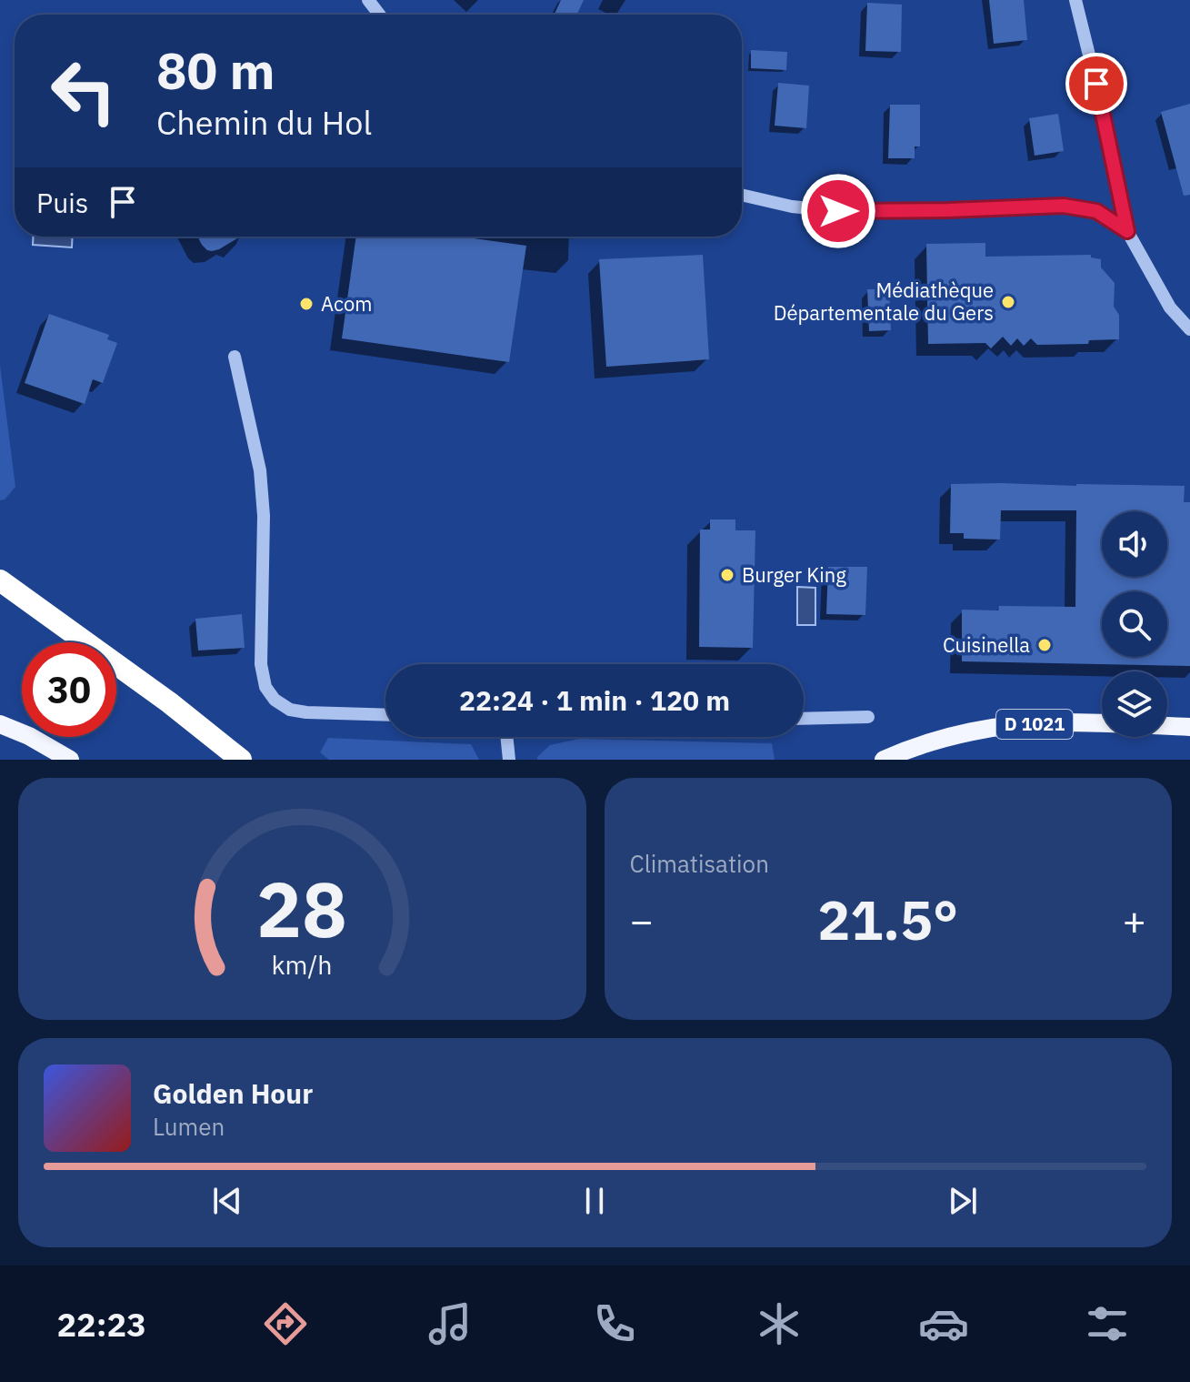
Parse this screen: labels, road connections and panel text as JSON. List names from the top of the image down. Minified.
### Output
{"streets":{"main road":["D 1021"]},"places":["Médiathèque Départementale du Gers","Acom","Burger King","Cuisinella"],"page":{"turn":["80 m","Chemin du Hol"],"then":"Puis","limit":"30","trip":"22:24 · 1 min · 120 m","tile":"Climatisation","heat":["−","21.5°","+"],"song":["Golden Hour","Lumen"],"tabs":"22:23","gauge":["28","km/h"]}}
